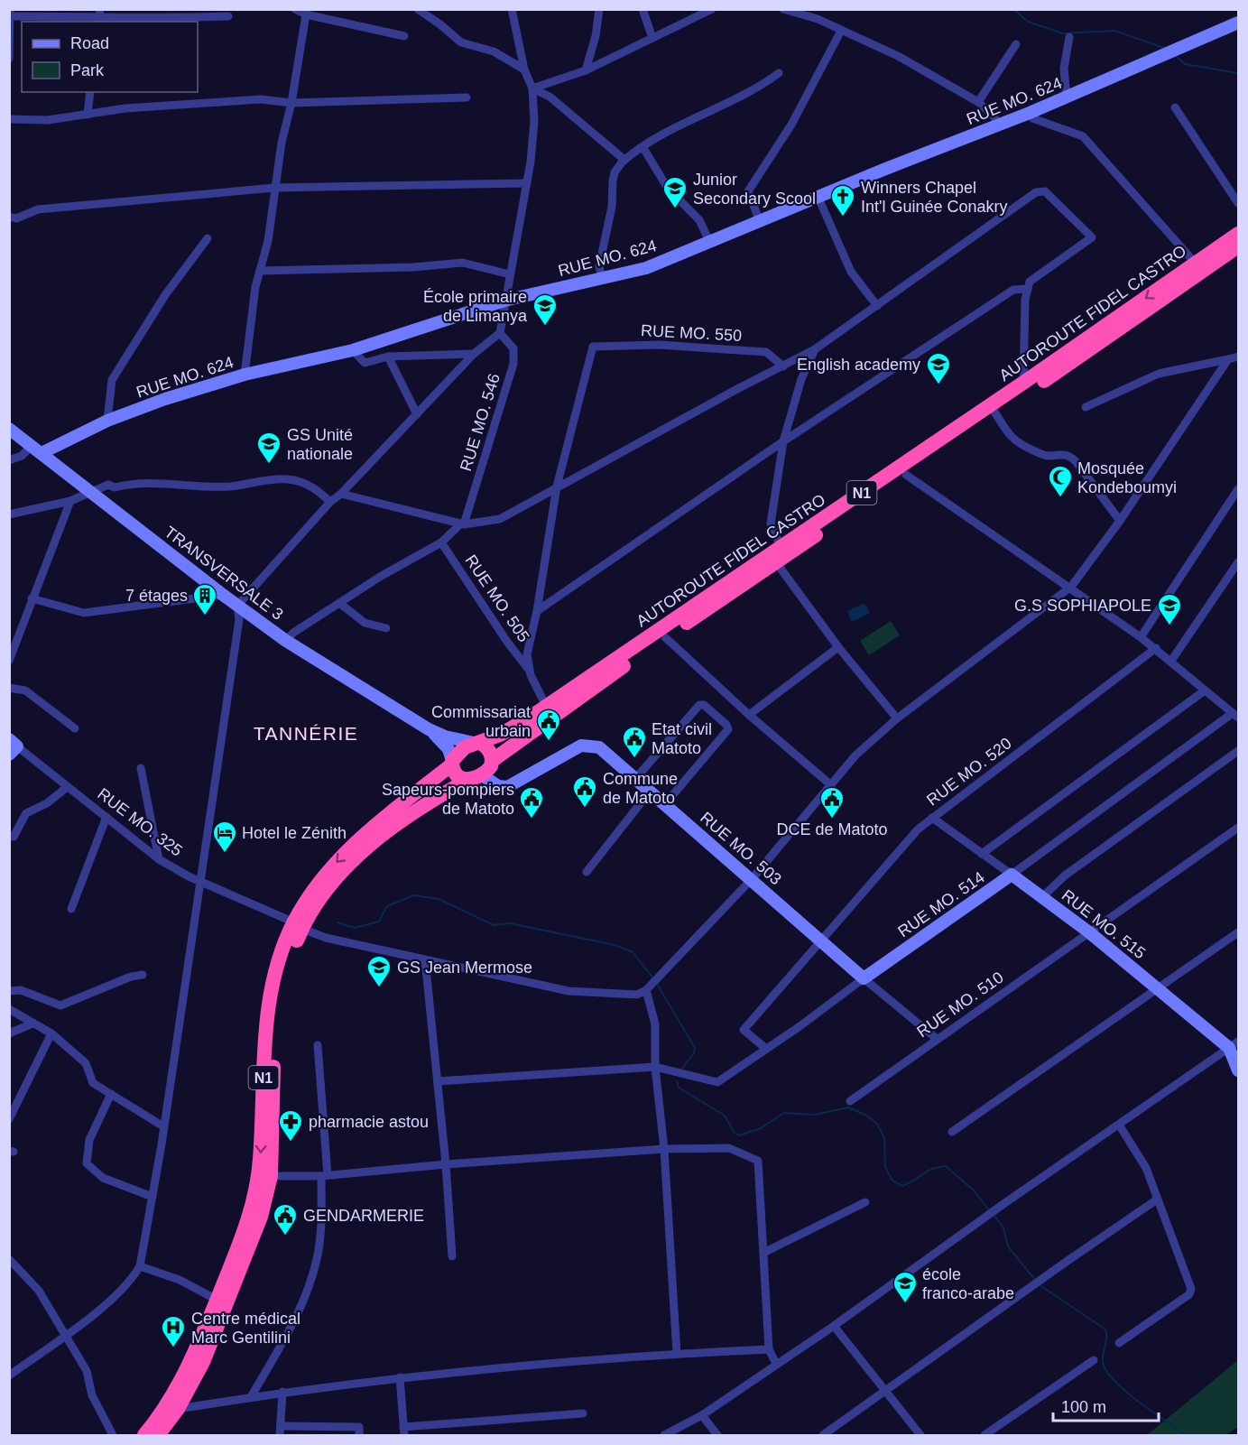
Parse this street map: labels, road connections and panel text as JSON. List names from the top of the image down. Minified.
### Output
{"streets":{"highway":["AUTOROUTE FIDEL CASTRO","N1"],"street":["RUE MO. 624","RUE MO. 550","RUE MO. 546","TRANSVERSALE 3","RUE MO. 505","RUE MO. 520","RUE MO. 325","RUE MO. 503","RUE MO. 514","RUE MO. 515","RUE MO. 510"]},"crossings":[["RUE MO. 624","TRANSVERSALE 3"],["AUTOROUTE FIDEL CASTRO","N1"],["AUTOROUTE FIDEL CASTRO","TRANSVERSALE 3"],["AUTOROUTE FIDEL CASTRO","RUE MO. 505"],["AUTOROUTE FIDEL CASTRO","RUE MO. 503"],["N1","TRANSVERSALE 3"],["N1","RUE MO. 325"],["N1","RUE MO. 503"],["TRANSVERSALE 3","RUE MO. 503"],["RUE MO. 520","RUE MO. 503"],["RUE MO. 520","RUE MO. 514"],["RUE MO. 520","RUE MO. 515"],["RUE MO. 503","RUE MO. 514"],["RUE MO. 503","RUE MO. 510"],["RUE MO. 514","RUE MO. 515"],["RUE MO. 515","RUE MO. 510"]],"districts":["TANNÉRIE"],"places":{"school or university":["Junior Secondary Scool","École primaire de Limanya","English academy","GS Unité nationale","G.S SOPHIAPOLE","GS Jean Mermose","école franco-arabe"],"church":["Winners Chapel Int'l Guinée Conakry"],"mosque":["Mosquée Kondeboumyi"],"building":["7 étages"],"public building":["Commissariat urbain","Etat civil Matoto","Commune de Matoto","Sapeurs-pompiers de Matoto","DCE de Matoto","GENDARMERIE"],"hotel":["Hotel le Zénith"],"pharmacy":["pharmacie astou"],"hospital":["Centre médical Marc Gentilini"]},"legend":["Road","Park"],"scale_bar":"100 m"}
